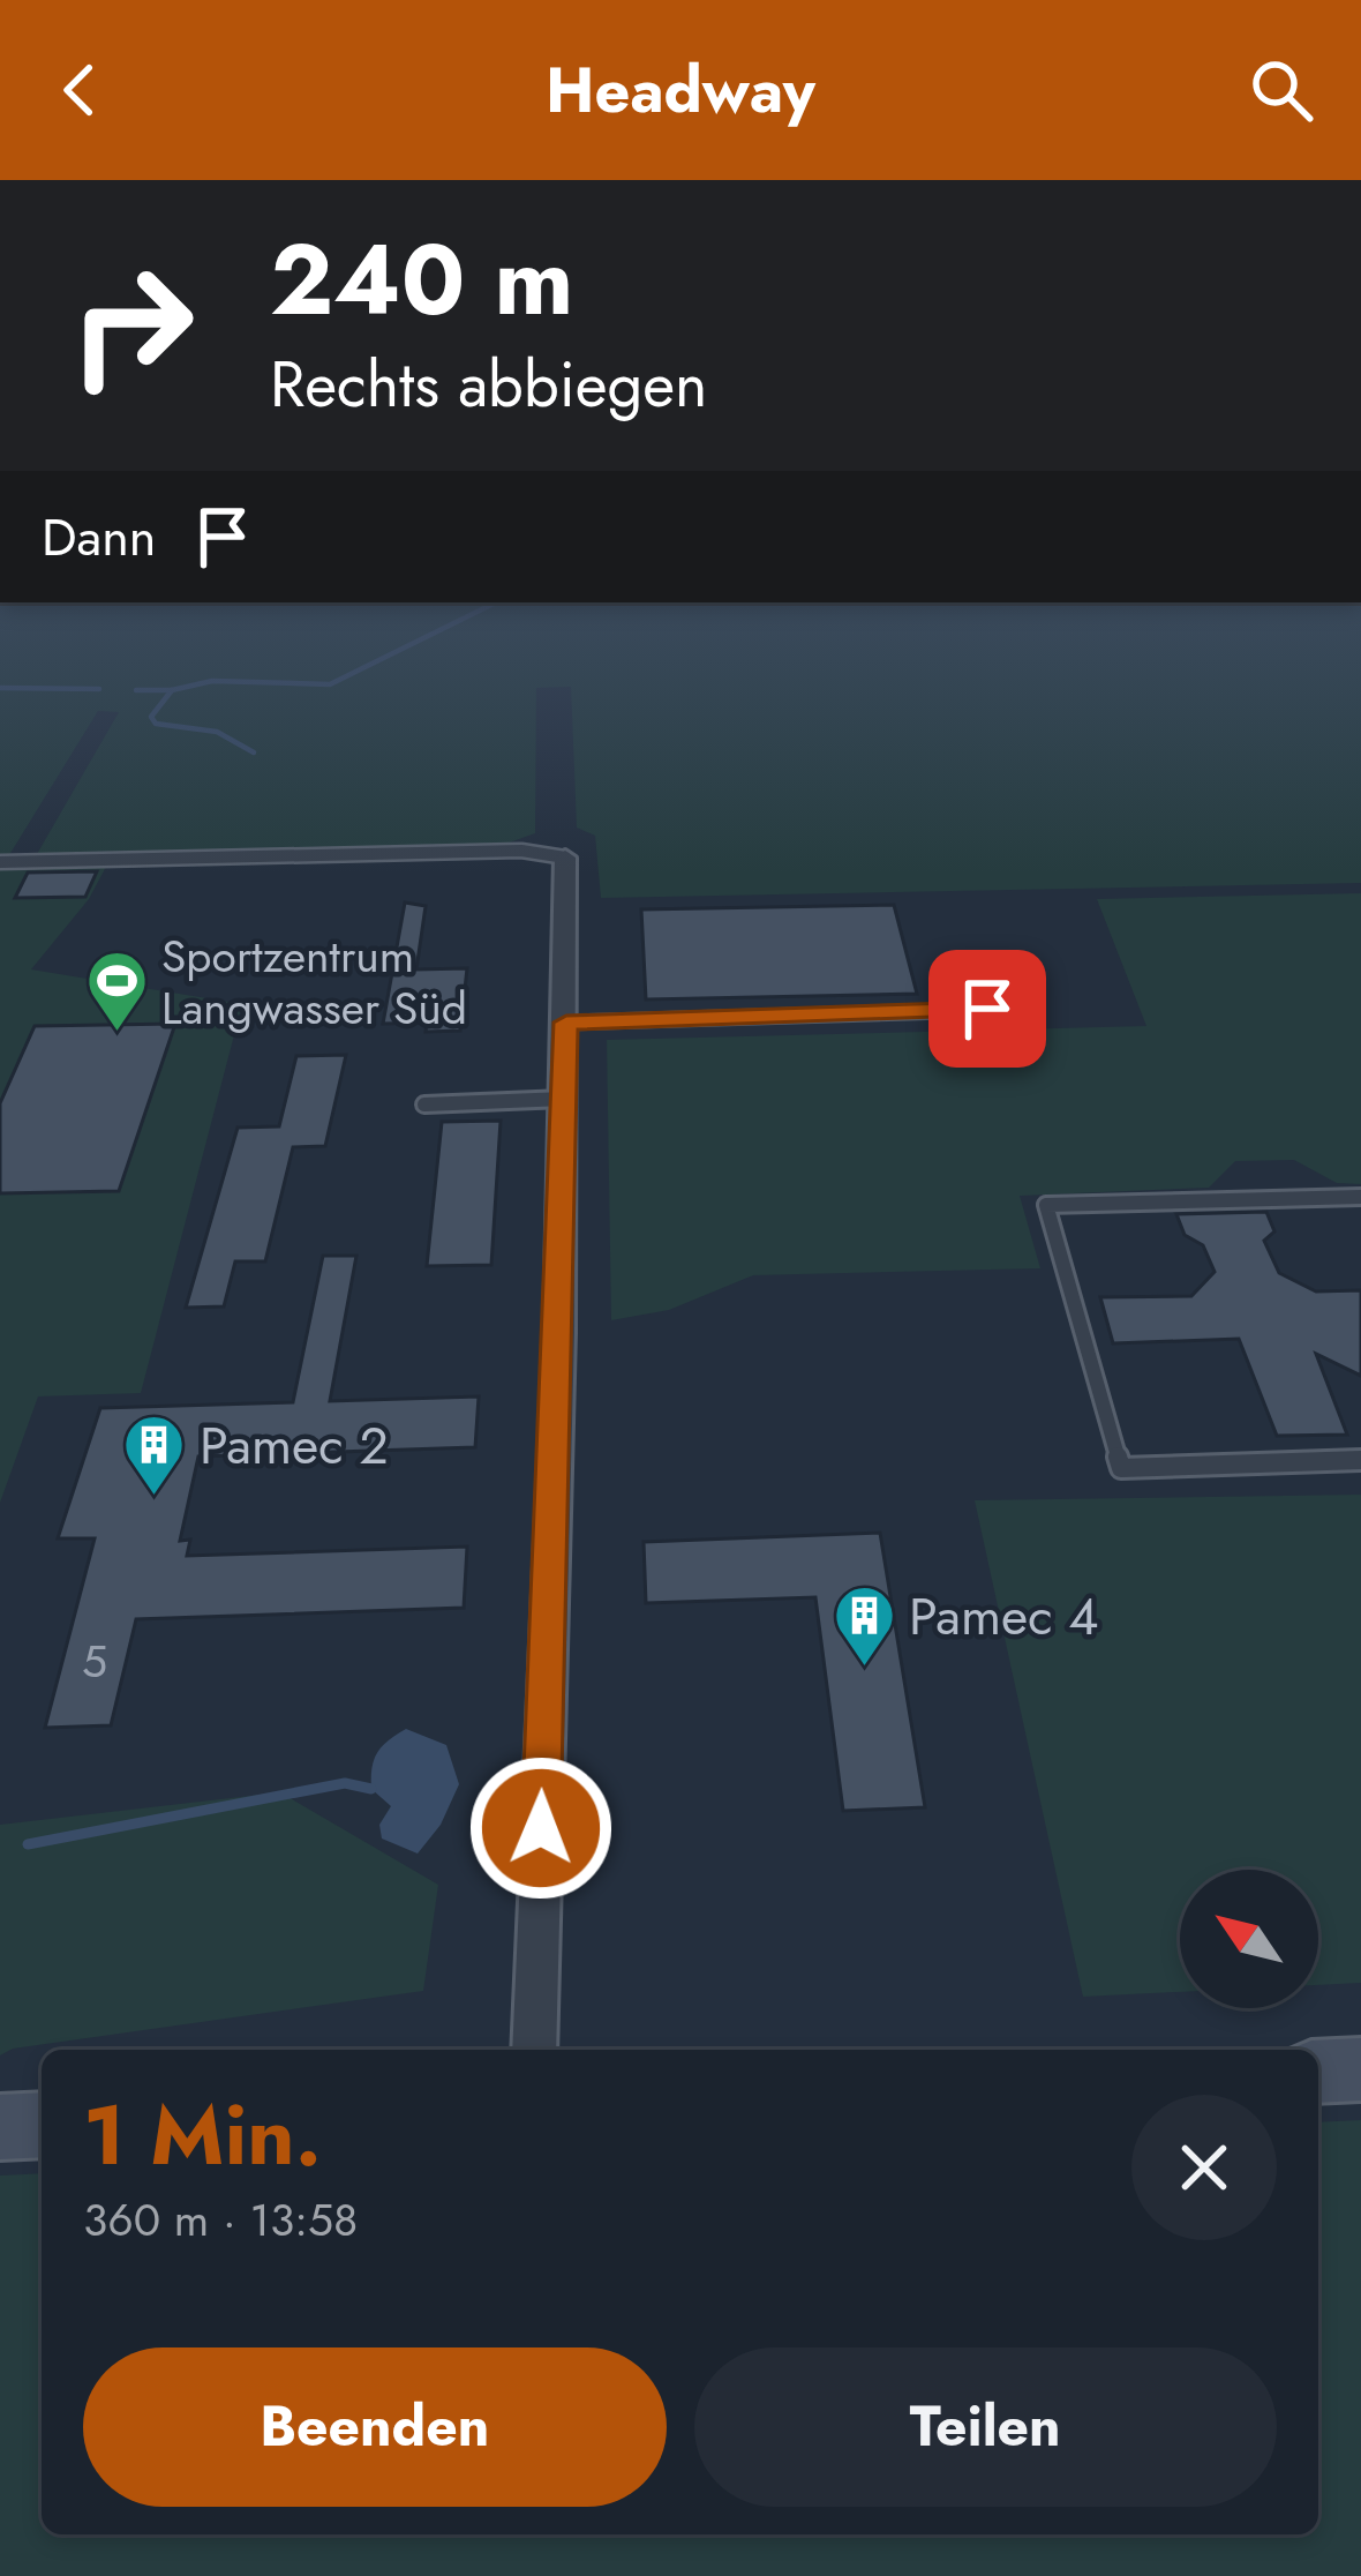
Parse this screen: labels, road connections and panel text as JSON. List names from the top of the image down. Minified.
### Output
{"places":{"sports":["Sportzentrum Langwasser Süd"],"building":["Pamec 2","Pamec 4"]},"house_numbers":["5"],"north":"top left","page":{"header":"Headway","turn":["240 m","Rechts abbiegen"],"then":"Dann","heading":["1 Min.","360 m · 13:58"],"buttons":["Beenden","Teilen"]}}
